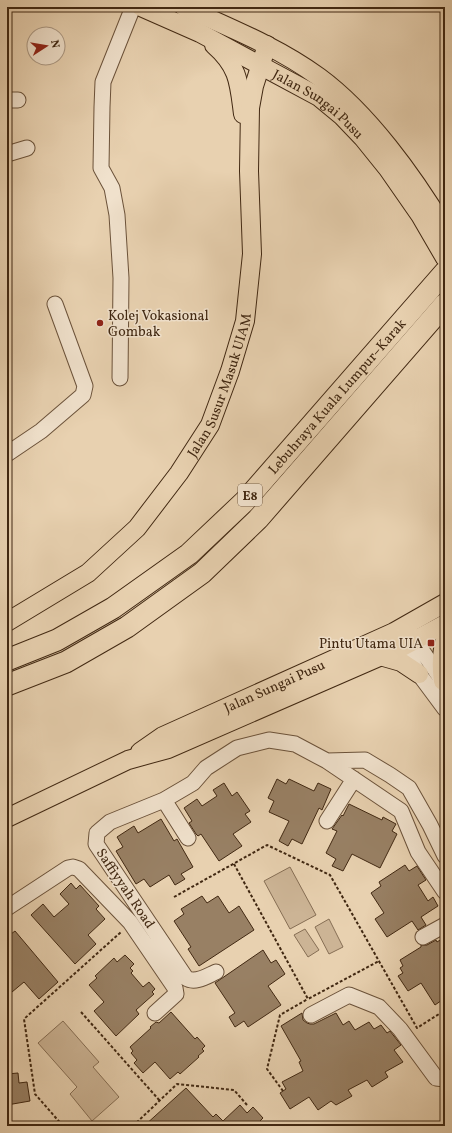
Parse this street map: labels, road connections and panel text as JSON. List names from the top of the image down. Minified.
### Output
{"streets":{"highway":["Lebuhraya Kuala Lumpur–Karak","E8"],"main road":["Jalan Sungai Pusu","Jalan Susur Masuk UIAM"],"street":["Saffiyyah Road"]},"crossings":[["Jalan Sungai Pusu","Jalan Susur Masuk UIAM"]],"places":{"other":["Kolej Vokasional Gombak"],"transit":["Pintu Utama UIA"]},"north":"right"}
